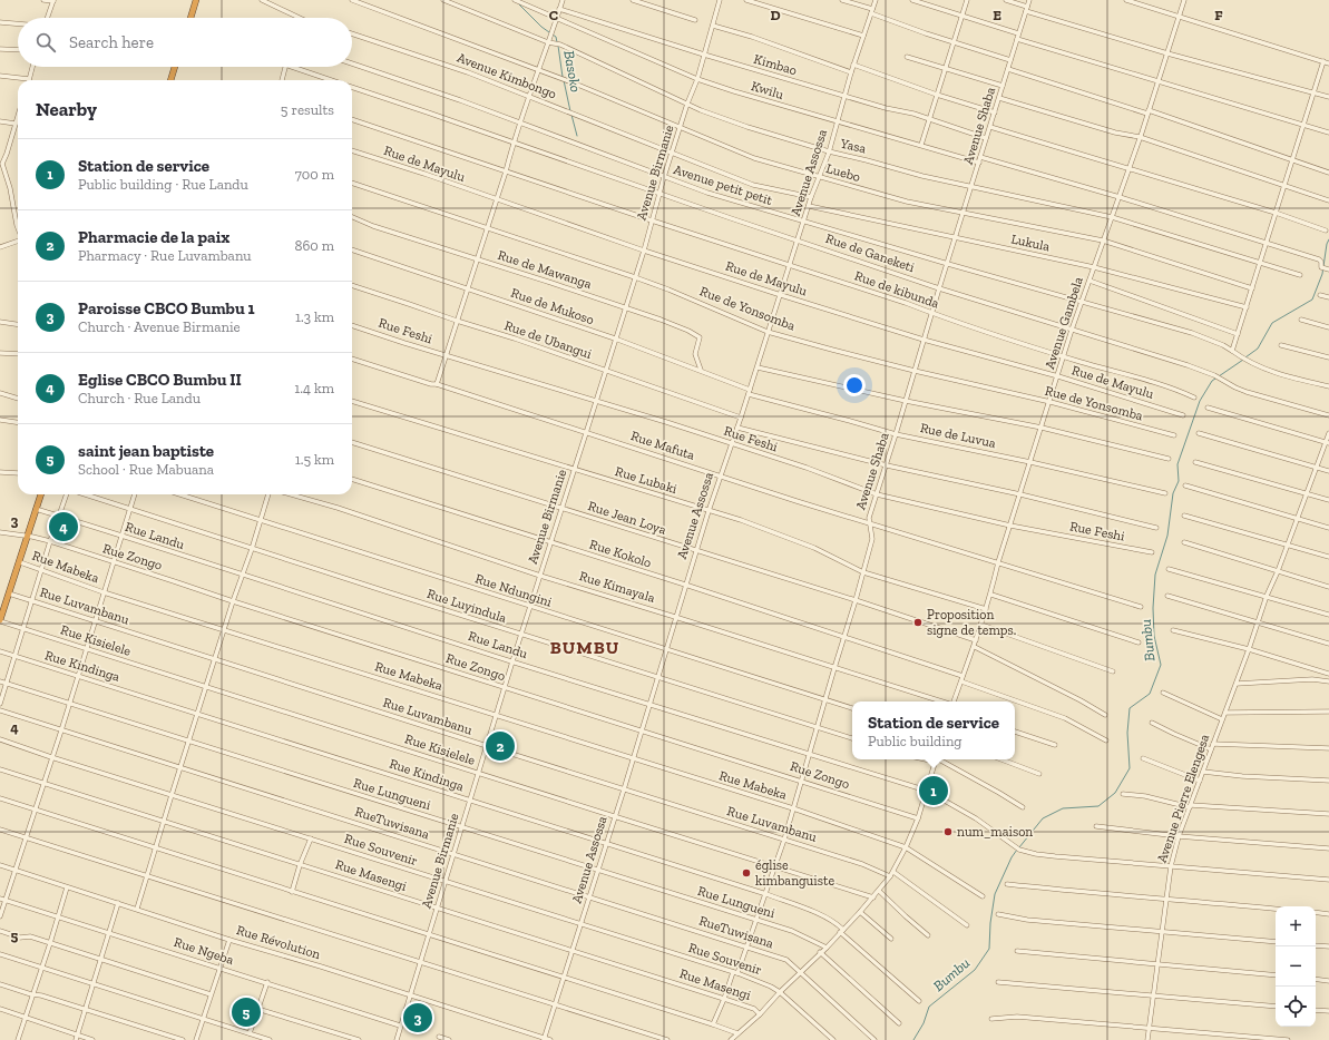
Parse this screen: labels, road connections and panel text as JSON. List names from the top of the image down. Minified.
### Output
{"streets":{"street":["Kimbao","Avenue Kimbongo","Kwilu","Avenue Shaba","Yasa","Rue de Mayulu","Avenue Birmanie","Avenue Assossa","Luebo","Avenue petit petit","Lukula","Rue de Ganeketi","Rue de Mawanga","Rue de kibunda","Rue de Mukoso","Rue de Yonsomba","Avenue Gambela","Rue Feshi","Rue de Ubangui","Rue de Luvua","Rue Mafuta","Rue Lubaki","Rue Jean Loya","Rue Landu","Rue Kokolo","Rue Zongo","Rue Mabeka","Rue Kimayala","Rue Ndungini","Rue Luvambanu","Rue Luyindula","Rue Kisielele","Rue Kindinga","Rue Lungueni","Avenue Pierre Elengesa","RueTuwisana","Rue Souvenir","Rue Masengi","Rue Révolution","Rue Ngeba"]},"crossings":[["Kimbao","Avenue Shaba"],["Kimbao","Avenue Birmanie"],["Kimbao","Avenue Assossa"],["Avenue Kimbongo","Avenue Birmanie"],["Avenue Kimbongo","Avenue Assossa"],["Kwilu","Avenue Shaba"],["Kwilu","Avenue Birmanie"],["Kwilu","Avenue Assossa"],["Avenue Shaba","Yasa"],["Avenue Shaba","Rue de Mayulu"],["Avenue Shaba","Luebo"],["Avenue Shaba","Avenue petit petit"],["Avenue Shaba","Lukula"],["Avenue Shaba","Rue de Ganeketi"],["Avenue Shaba","Rue de kibunda"],["Avenue Shaba","Rue de Yonsomba"],["Avenue Shaba","Rue Feshi"],["Avenue Shaba","Rue de Luvua"],["Avenue Shaba","Rue Mafuta"],["Avenue Shaba","Rue Lubaki"],["Avenue Shaba","Rue Jean Loya"],["Avenue Shaba","Rue Landu"],["Avenue Shaba","Rue Kokolo"],["Avenue Shaba","Rue Zongo"],["Avenue Shaba","Rue Mabeka"],["Avenue Shaba","Rue Kimayala"],["Avenue Shaba","Rue Ndungini"],["Avenue Shaba","Rue Luvambanu"],["Avenue Shaba","Rue Luyindula"],["Avenue Shaba","Rue Kisielele"],["Avenue Shaba","Rue Kindinga"],["Avenue Shaba","Rue Lungueni"],["Avenue Shaba","RueTuwisana"],["Avenue Shaba","Rue Souvenir"],["Avenue Shaba","Rue Masengi"],["Yasa","Avenue Birmanie"],["Yasa","Avenue Assossa"],["Yasa","Avenue Gambela"],["Rue de Mayulu","Avenue Birmanie"],["Rue de Mayulu","Avenue Assossa"],["Rue de Mayulu","Avenue Gambela"],["Avenue Birmanie","Luebo"],["Avenue Birmanie","Avenue petit petit"],["Avenue Birmanie","Rue de Ganeketi"],["Avenue Birmanie","Rue de Mawanga"],["Avenue Birmanie","Rue de kibunda"],["Avenue Birmanie","Rue de Mukoso"],["Avenue Birmanie","Rue de Yonsomba"],["Avenue Birmanie","Rue Feshi"],["Avenue Birmanie","Rue de Ubangui"],["Avenue Birmanie","Rue Mafuta"],["Avenue Birmanie","Rue Lubaki"],["Avenue Birmanie","Rue Jean Loya"],["Avenue Birmanie","Rue Landu"],["Avenue Birmanie","Rue Kokolo"],["Avenue Birmanie","Rue Zongo"],["Avenue Birmanie","Rue Mabeka"],["Avenue Birmanie","Rue Kimayala"],["Avenue Birmanie","Rue Ndungini"],["Avenue Birmanie","Rue Luvambanu"],["Avenue Birmanie","Rue Luyindula"],["Avenue Birmanie","Rue Kisielele"],["Avenue Birmanie","Rue Kindinga"],["Avenue Birmanie","Rue Lungueni"],["Avenue Birmanie","RueTuwisana"],["Avenue Birmanie","Rue Souvenir"],["Avenue Birmanie","Rue Masengi"],["Avenue Birmanie","Rue Révolution"],["Avenue Birmanie","Rue Ngeba"],["Avenue Assossa","Luebo"],["Avenue Assossa","Avenue petit petit"],["Avenue Assossa","Lukula"],["Avenue Assossa","Rue de Ganeketi"],["Avenue Assossa","Rue de kibunda"],["Avenue Assossa","Rue de Mukoso"],["Avenue Assossa","Rue de Yonsomba"],["Avenue Assossa","Rue Feshi"],["Avenue Assossa","Rue de Ubangui"],["Avenue Assossa","Rue de Luvua"],["Avenue Assossa","Rue Mafuta"],["Avenue Assossa","Rue Lubaki"],["Avenue Assossa","Rue Jean Loya"],["Avenue Assossa","Rue Landu"],["Avenue Assossa","Rue Kokolo"],["Avenue Assossa","Rue Zongo"],["Avenue Assossa","Rue Mabeka"],["Avenue Assossa","Rue Kimayala"],["Avenue Assossa","Rue Ndungini"],["Avenue Assossa","Rue Luvambanu"],["Avenue Assossa","Rue Luyindula"],["Avenue Assossa","Rue Kisielele"],["Avenue Assossa","Rue Kindinga"],["Avenue Assossa","Rue Lungueni"],["Avenue Assossa","RueTuwisana"],["Avenue Assossa","Rue Souvenir"],["Avenue Assossa","Rue Masengi"],["Avenue Assossa","Rue Révolution"],["Luebo","Avenue Gambela"],["Avenue petit petit","Avenue Gambela"],["Lukula","Avenue Gambela"],["Rue de Ganeketi","Avenue Gambela"],["Rue de Mawanga","Rue de Mukoso"],["Rue de kibunda","Avenue Gambela"],["Rue de Mukoso","Rue de Luvua"],["Rue de Yonsomba","Avenue Gambela"],["Avenue Gambela","Rue Feshi"],["Avenue Gambela","Rue de Luvua"],["Avenue Gambela","Rue Mafuta"],["Avenue Gambela","Rue Lubaki"],["Avenue Gambela","Rue Jean Loya"],["Avenue Gambela","Rue Kokolo"],["Rue Landu","Avenue Pierre Elengesa"]],"districts":["BUMBU"],"water":["Basoko","Bumbu"],"places":["Proposition signe de temps.","num_maison","église kimbanguiste"],"page":{"search":"Search here","heading":["Nearby","5 results"],"list":[{"mark":"1","name":"Station de service","note":"Public building · Rue Landu","value":"700 m"},{"mark":"2","name":"Pharmacie de la paix","note":"Pharmacy · Rue Luvambanu","value":"860 m"},{"mark":"3","name":"Paroisse CBCO Bumbu 1","note":"Church · Avenue Birmanie","value":"1.3 km"},{"mark":"4","name":"Eglise CBCO Bumbu II","note":"Church · Rue Landu","value":"1.4 km"},{"mark":"5","name":"saint jean baptiste","note":"School · Rue Mabuana","value":"1.5 km"}],"pins":["4","2","1","5","3"],"popup":["Station de service","Public building"],"map_buttons":["+","−"]},"grid":{"columns":["C","D","E","F"],"rows":["3","4","5"]}}
